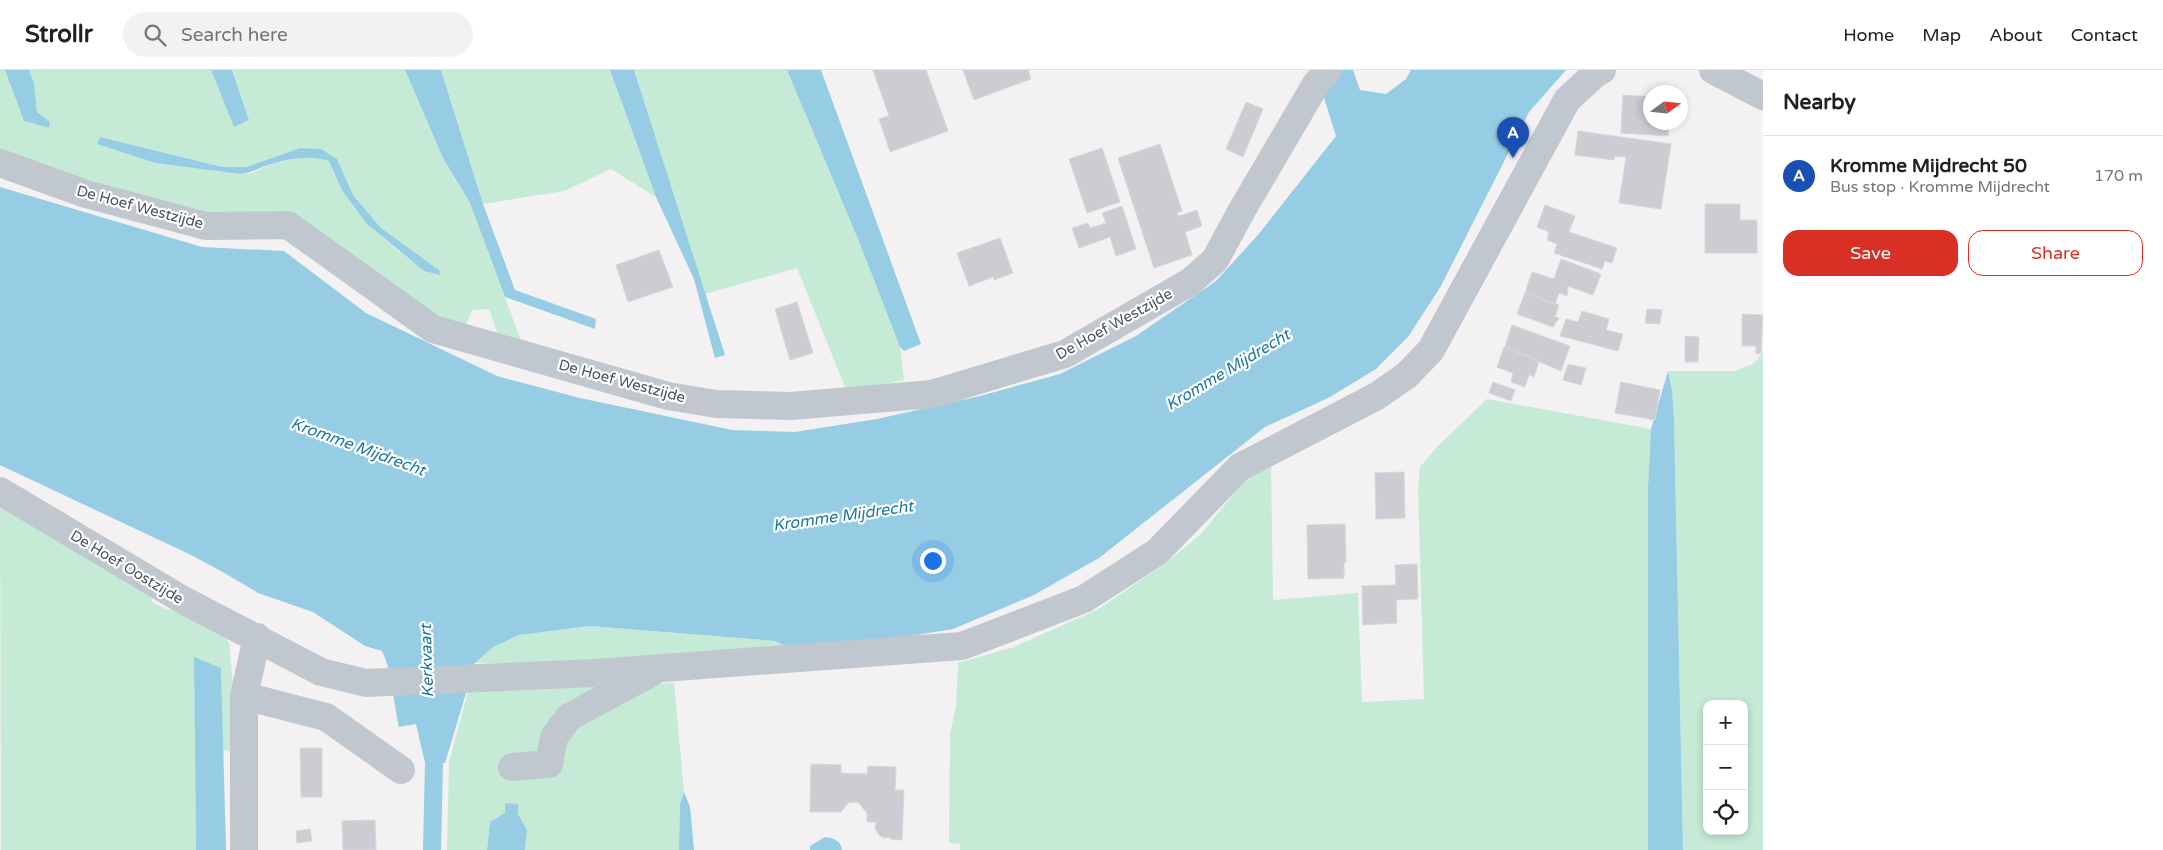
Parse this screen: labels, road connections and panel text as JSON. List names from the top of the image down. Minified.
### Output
{"streets":{"street":["De Hoef Westzijde","De Hoef Oostzijde"]},"water":["Kromme Mijdrecht","Kerkvaart"],"north":"right","page":{"header":"Strollr","search":"Search here","nav":["Home","Map","About","Contact"],"heading":"Nearby","pins":"A","list":[{"mark":"A","name":"Kromme Mijdrecht 50","note":"Bus stop · Kromme Mijdrecht","value":"170 m"}],"buttons":["Save","Share"],"map_buttons":["+","−"]}}
